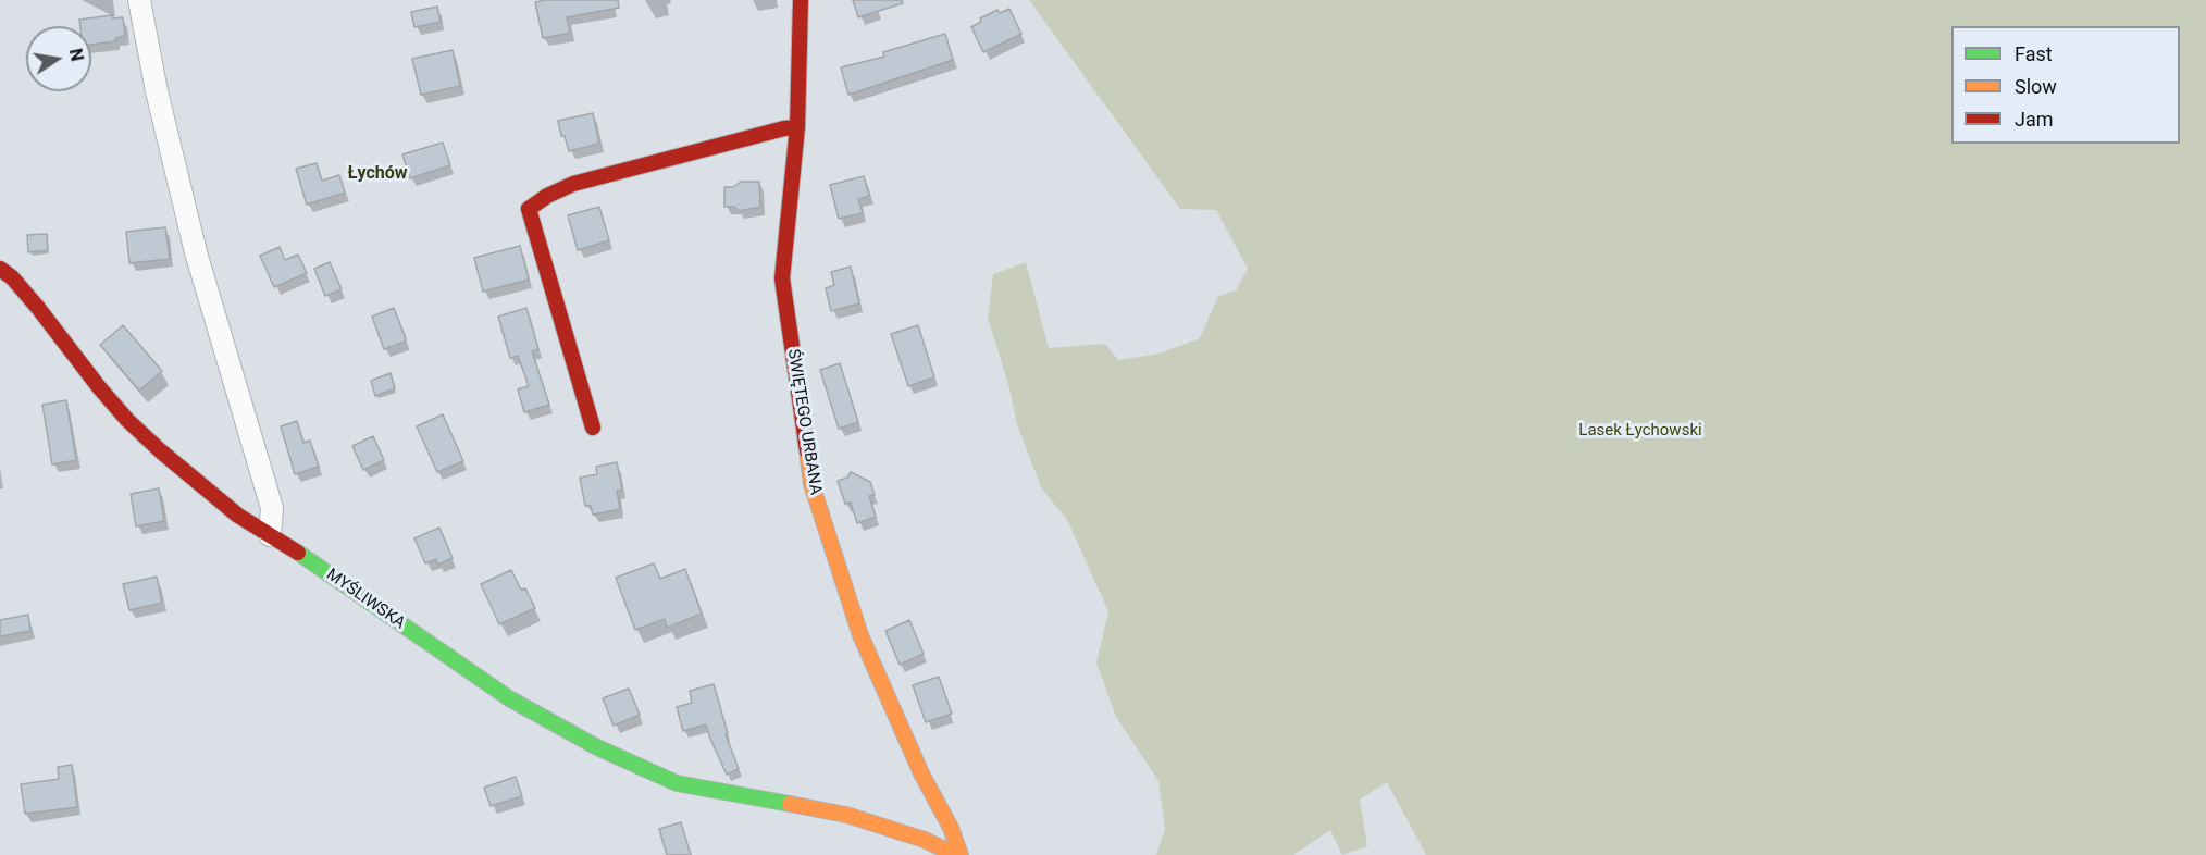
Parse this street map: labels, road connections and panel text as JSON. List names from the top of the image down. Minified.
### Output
{"streets":{"street":["ŚWIĘTEGO URBANA","MYŚLIWSKA"]},"districts":["Łychów"],"parks":["Lasek Łychowski"],"legend":["Fast","Slow","Jam"],"north":"right"}
